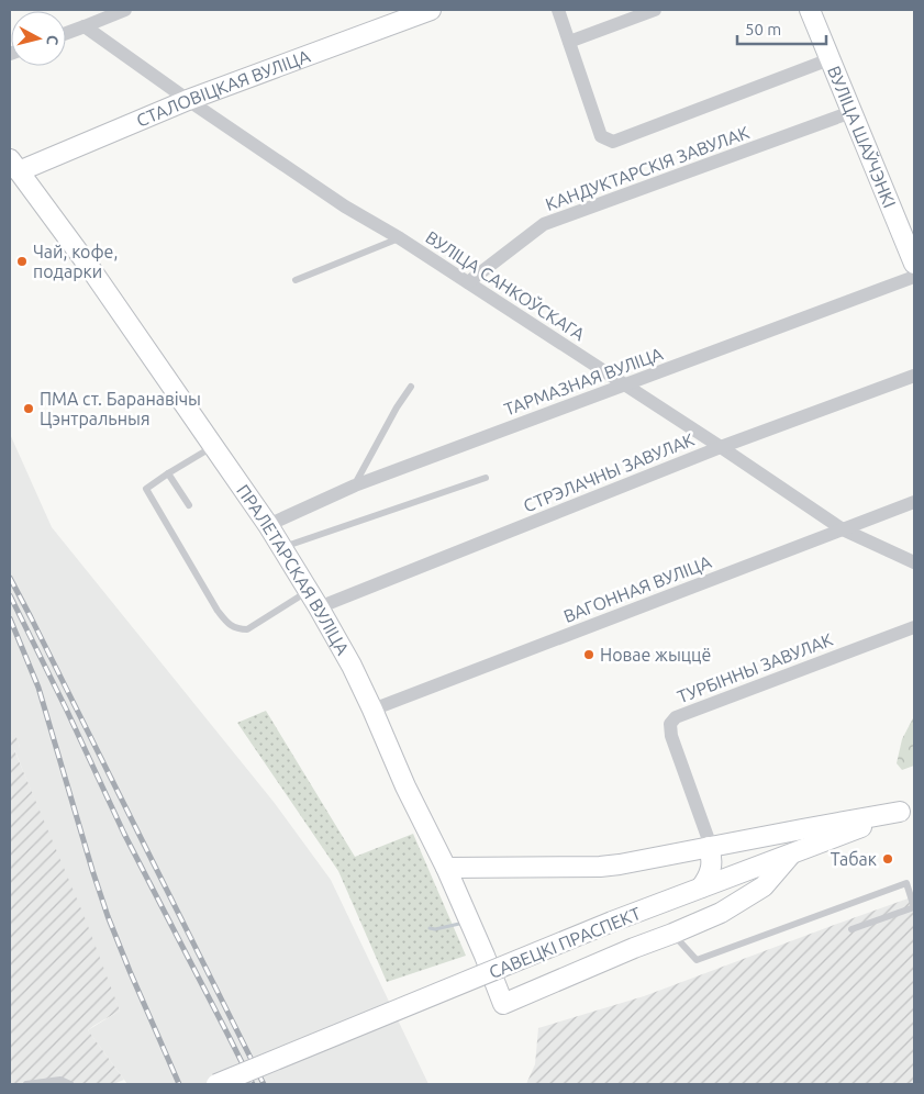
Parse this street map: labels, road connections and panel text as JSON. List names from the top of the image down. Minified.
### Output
{"streets":{"main road":["СТАЛОВІЦКАЯ ВУЛІЦА","ВУЛІЦА ШАЎЧЭНКІ","ПРАЛЕТАРСКАЯ ВУЛІЦА","САВЕЦКІ ПРАСПЕКТ"],"street":["КАНДУКТАРСКІЯ ЗАВУЛАК","ВУЛІЦА САНКОЎСКАГА","ТАРМАЗНАЯ ВУЛІЦА","СТРЭЛАЧНЫ ЗАВУЛАК","ВАГОННАЯ ВУЛІЦА","ТУРБІННЫ ЗАВУЛАК"]},"crossings":[["СТАЛОВІЦКАЯ ВУЛІЦА","ВУЛІЦА САНКОЎСКАГА"],["СТАЛОВІЦКАЯ ВУЛІЦА","ПРАЛЕТАРСКАЯ ВУЛІЦА"],["ВУЛІЦА ШАЎЧЭНКІ","КАНДУКТАРСКІЯ ЗАВУЛАК"],["КАНДУКТАРСКІЯ ЗАВУЛАК","ВУЛІЦА САНКОЎСКАГА"],["ВУЛІЦА САНКОЎСКАГА","ТАРМАЗНАЯ ВУЛІЦА"],["ВУЛІЦА САНКОЎСКАГА","СТРЭЛАЧНЫ ЗАВУЛАК"],["ВУЛІЦА САНКОЎСКАГА","ВАГОННАЯ ВУЛІЦА"],["ТАРМАЗНАЯ ВУЛІЦА","ПРАЛЕТАРСКАЯ ВУЛІЦА"],["СТРЭЛАЧНЫ ЗАВУЛАК","ПРАЛЕТАРСКАЯ ВУЛІЦА"],["ПРАЛЕТАРСКАЯ ВУЛІЦА","ВАГОННАЯ ВУЛІЦА"]],"places":["Чай, кофе, подарки","ПМА ст. Баранавічы Цэнтральныя","Новае жыццё","Табак"],"scale_bar":"50 m","north":"right"}
